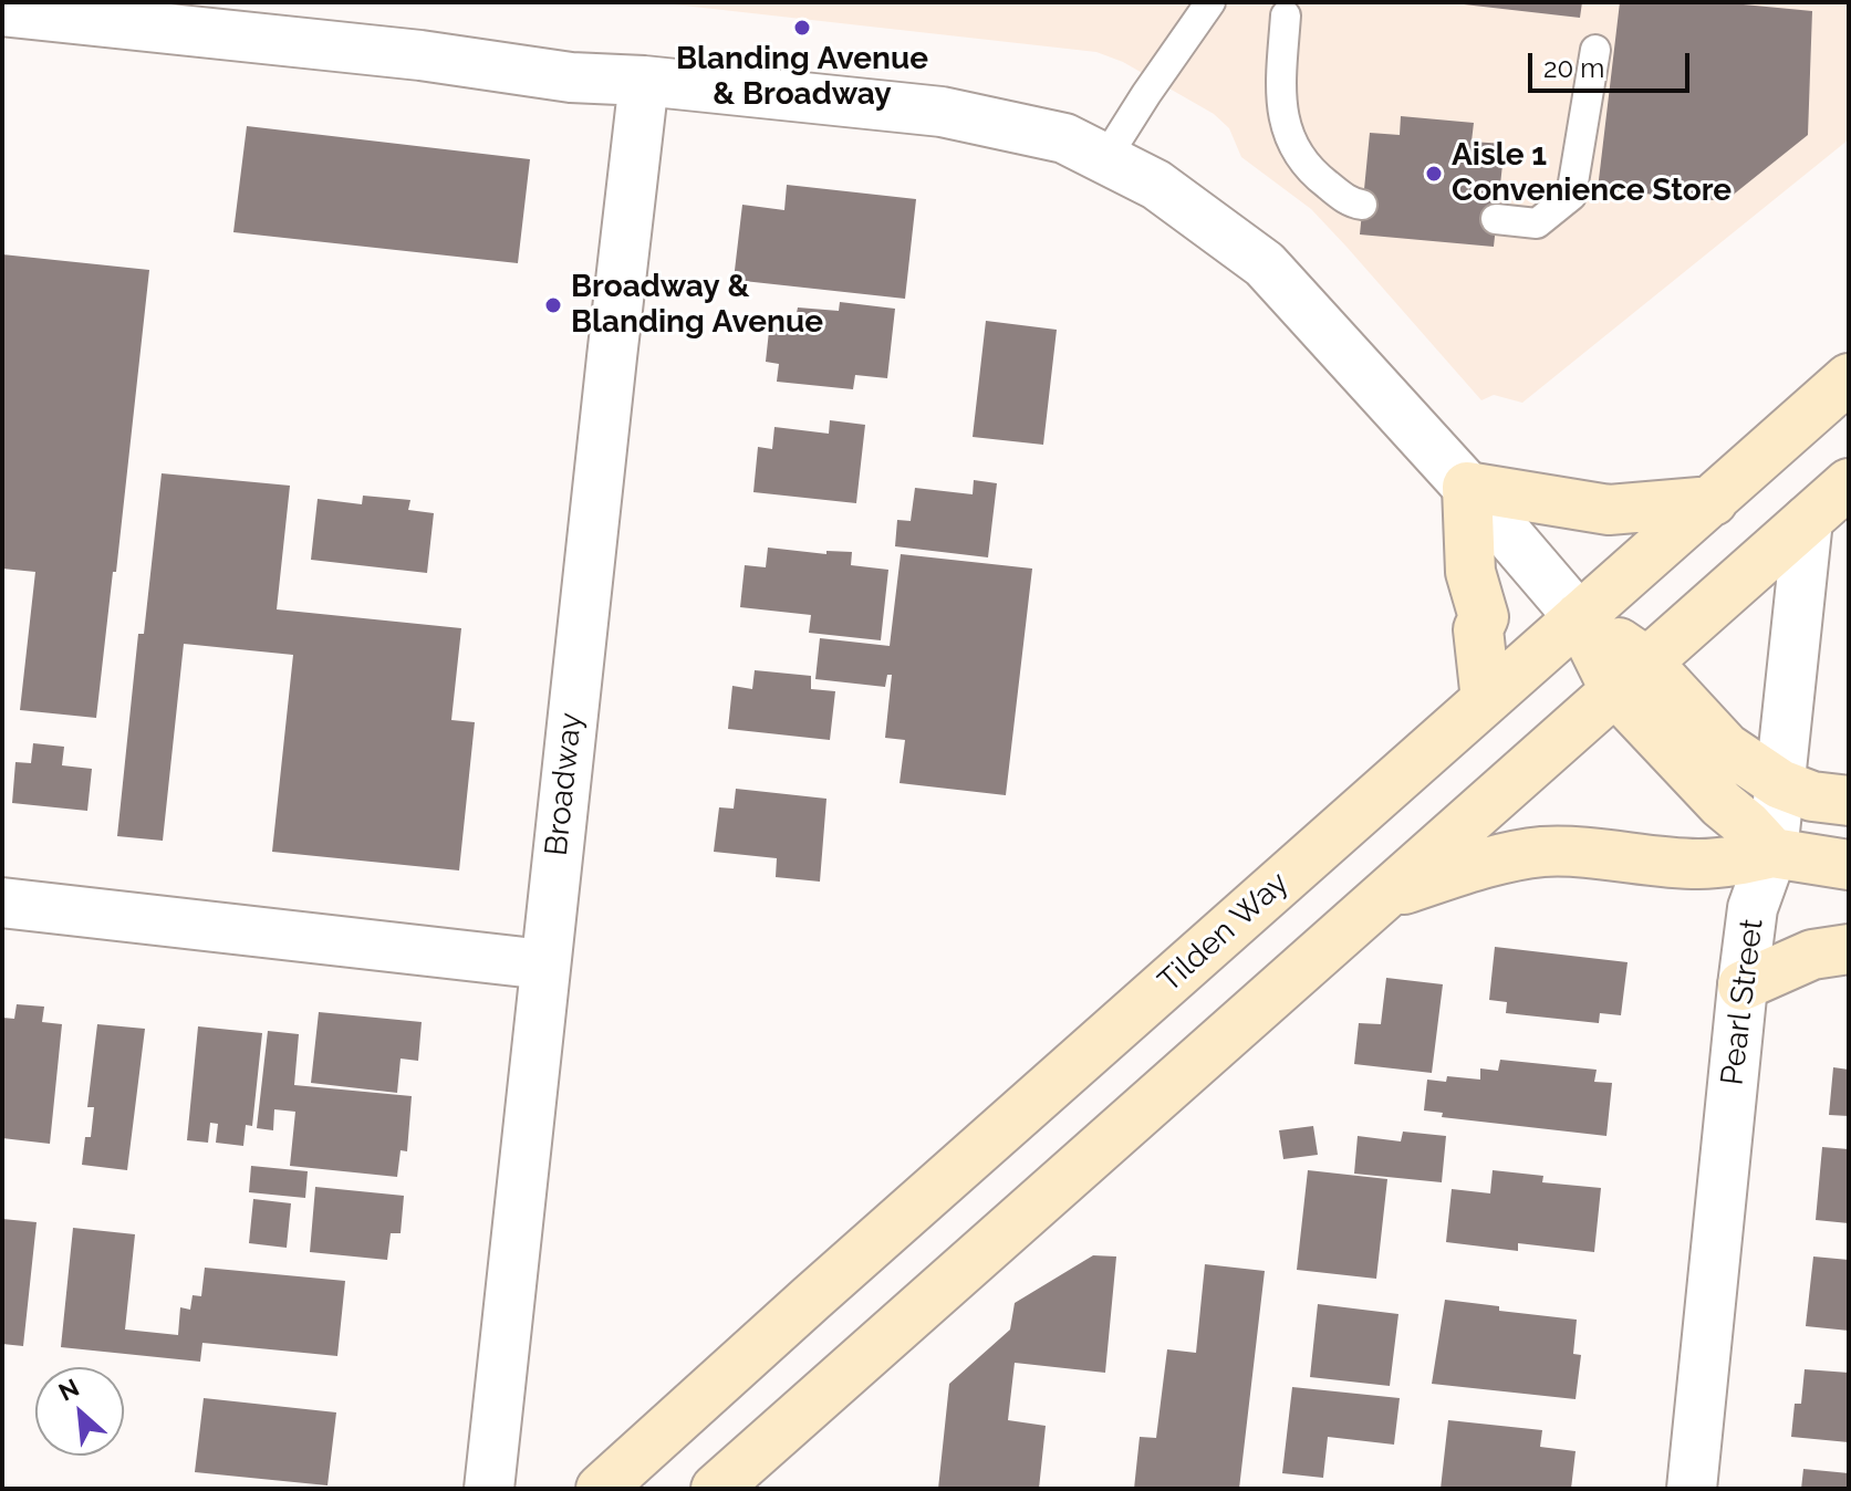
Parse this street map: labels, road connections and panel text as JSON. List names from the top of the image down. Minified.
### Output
{"streets":{"main road":["Tilden Way"],"street":["Broadway","Pearl Street"]},"places":["Blanding Avenue & Broadway","Aisle 1 Convenience Store","Broadway & Blanding Avenue"],"scale_bar":"20 m","north":"top left"}
